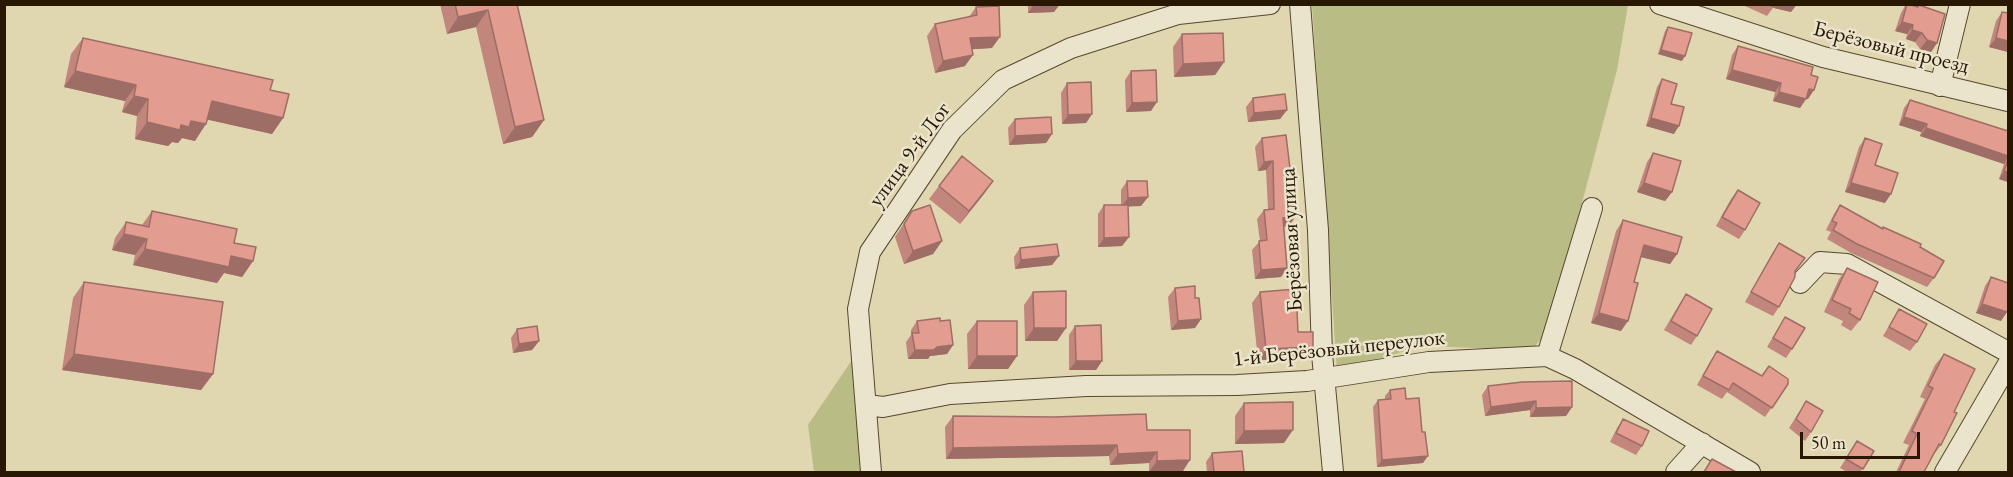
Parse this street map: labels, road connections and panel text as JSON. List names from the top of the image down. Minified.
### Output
{"streets":{"street":["Берёзовый проезд","улица 9-й Лог","Берёзовая улица","1-й Берёзовый переулок"]},"crossings":[["улица 9-й Лог","1-й Берёзовый переулок"],["Берёзовая улица","1-й Берёзовый переулок"]],"scale_bar":"50 m"}
